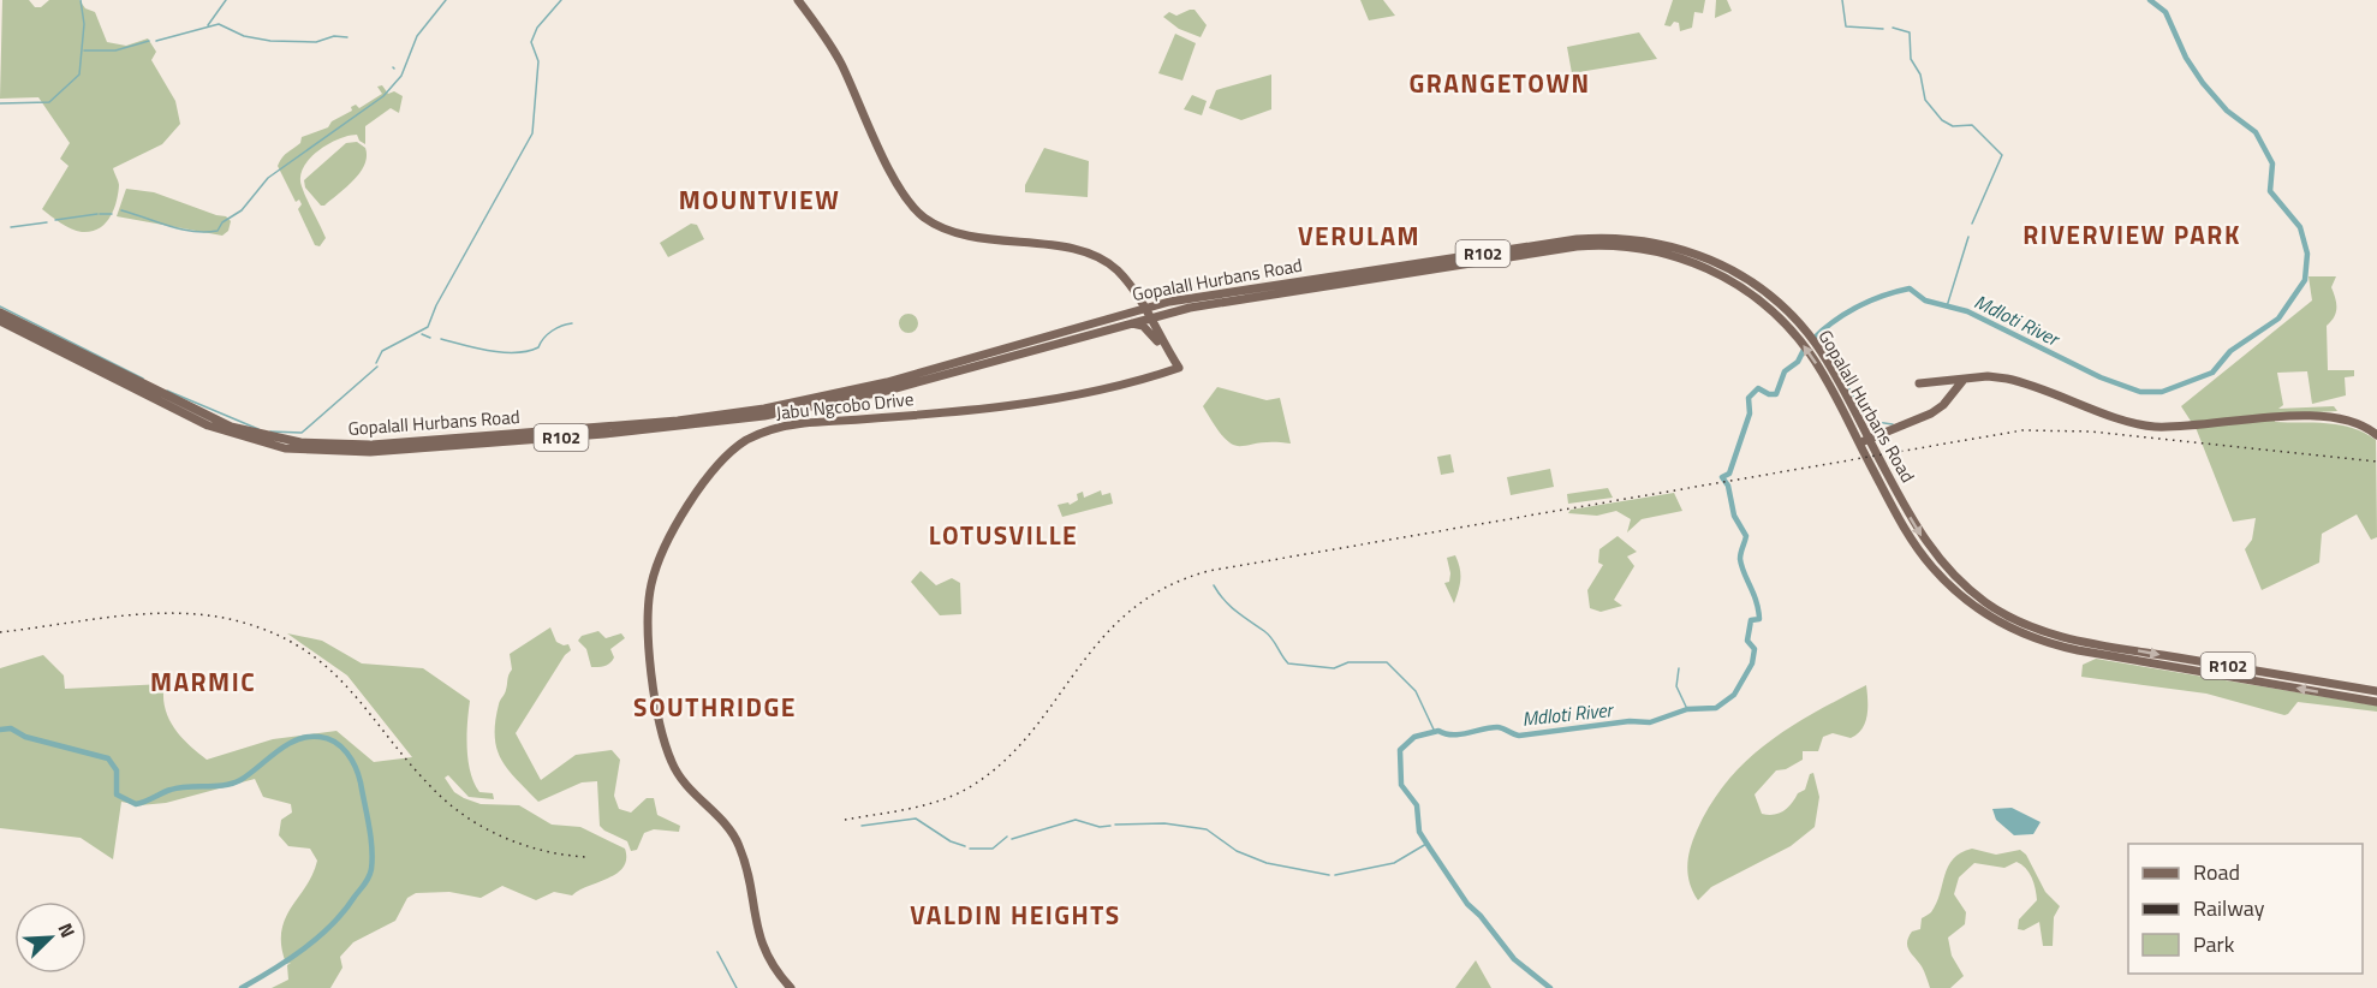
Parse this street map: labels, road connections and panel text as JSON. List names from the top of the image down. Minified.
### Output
{"streets":{"main road":["R102","Gopalall Hurbans Road","Jabu Ngcobo Drive"]},"districts":["GRANGETOWN","MOUNTVIEW","RIVERVIEW PARK","VERULAM","LOTUSVILLE","MARMIC","SOUTHRIDGE","VALDIN HEIGHTS"],"water":["Mdloti River"],"legend":["Road","Railway","Park"],"north":"top right"}
